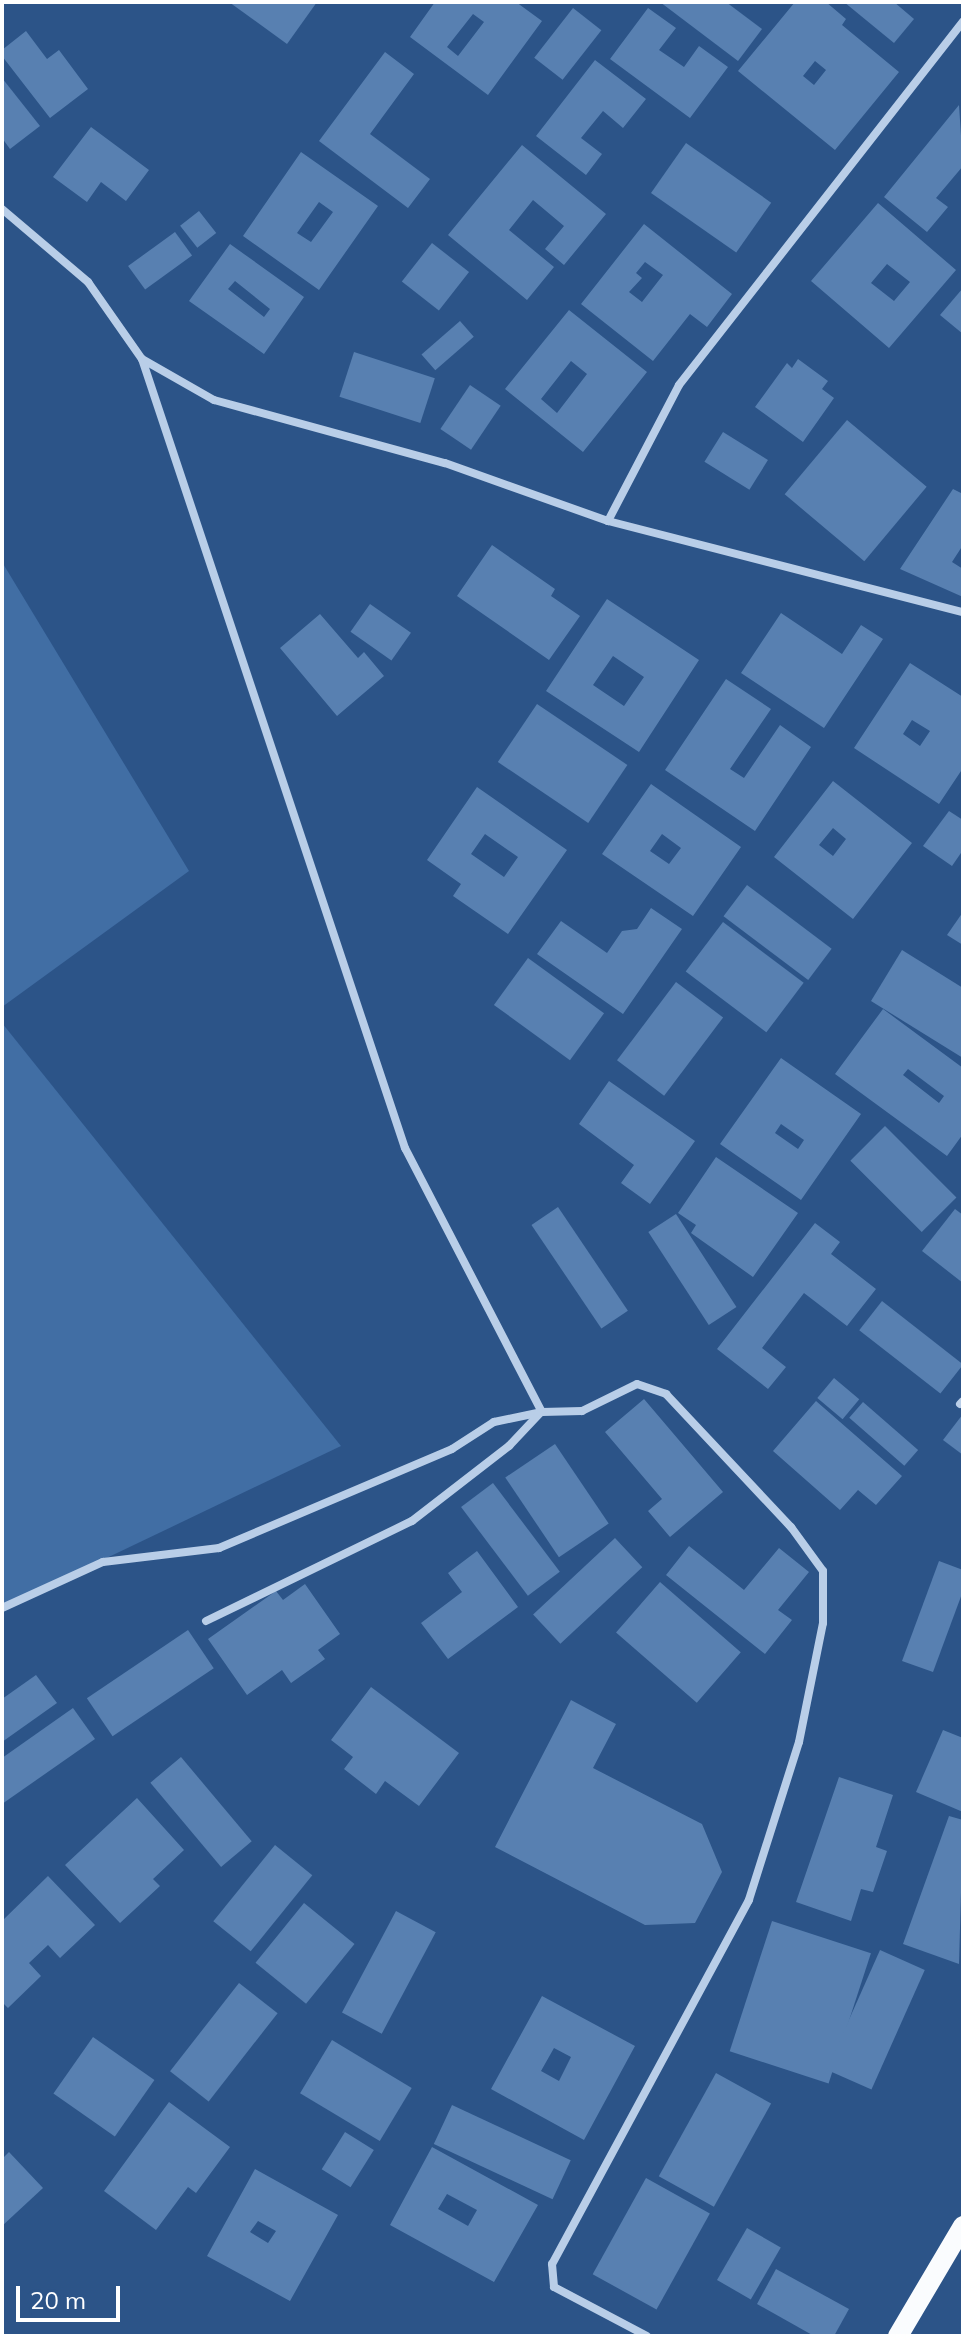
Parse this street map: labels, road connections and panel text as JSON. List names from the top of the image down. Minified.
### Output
{"scale_bar":"20 m"}
